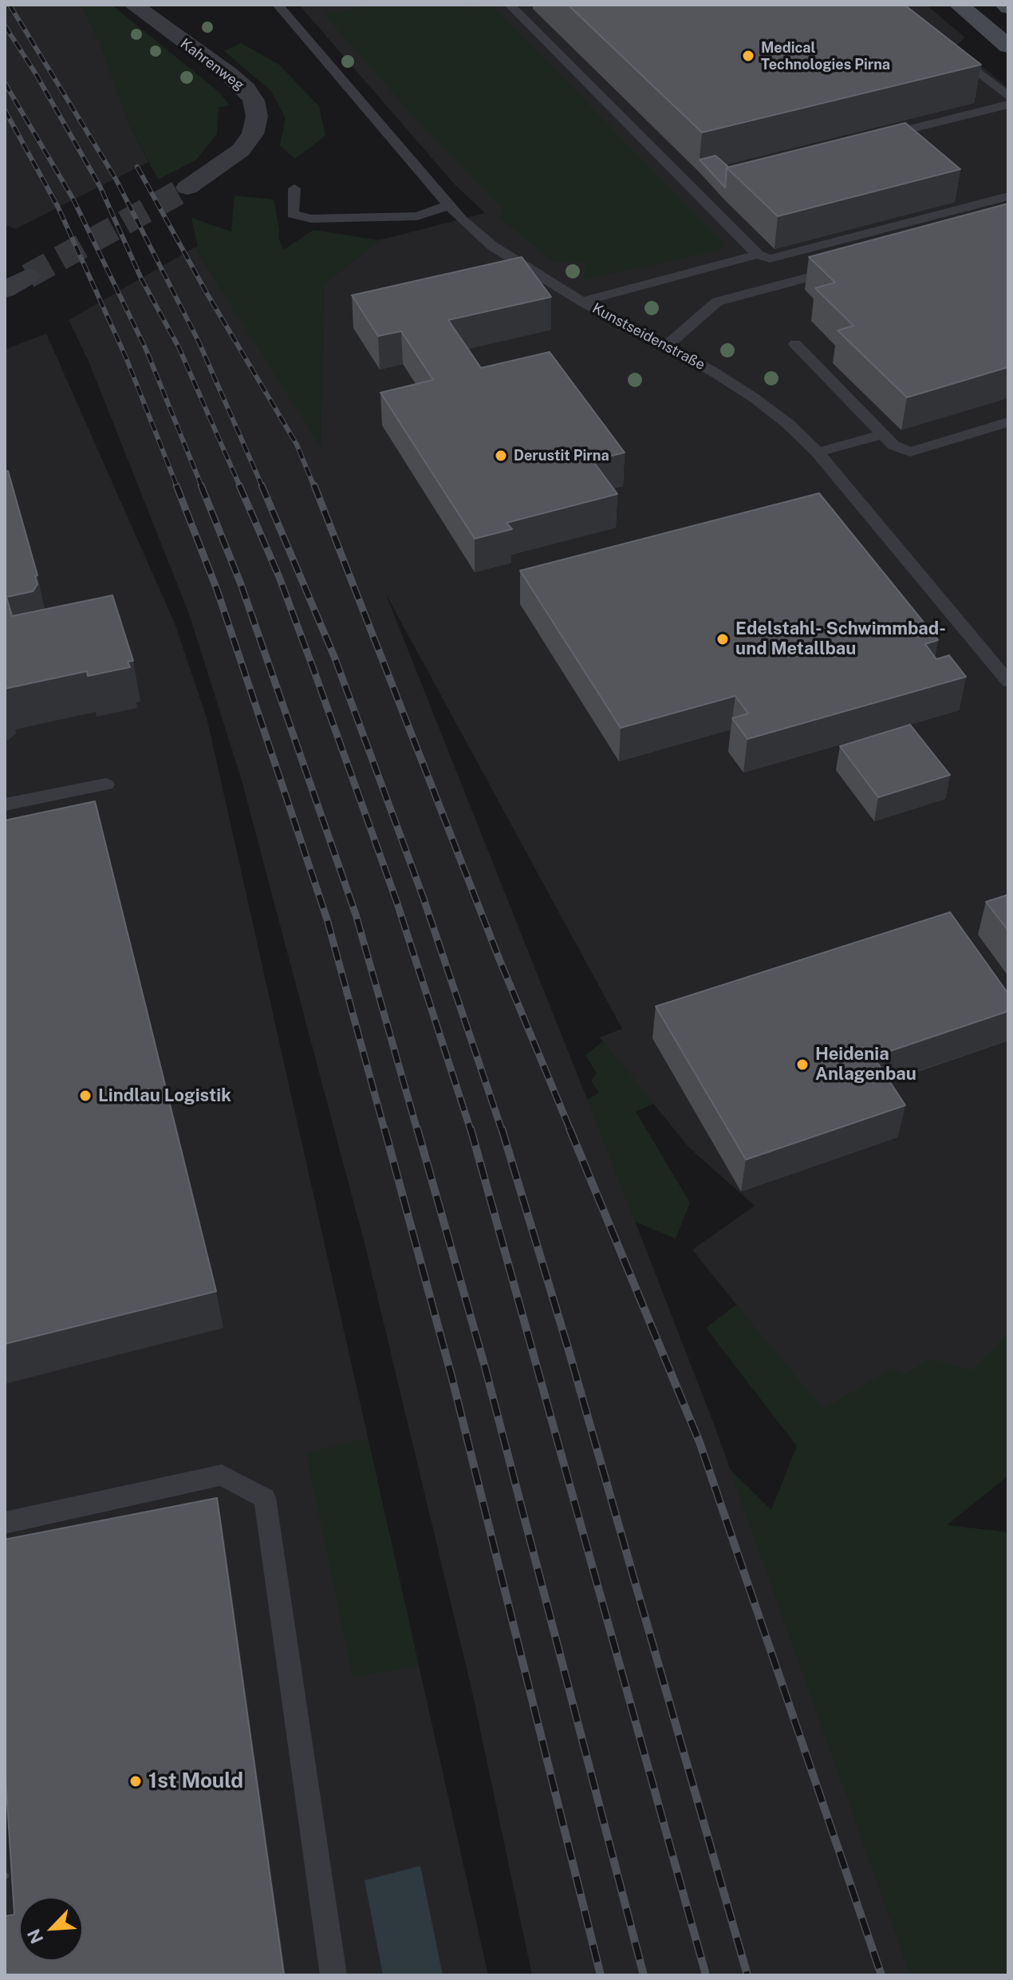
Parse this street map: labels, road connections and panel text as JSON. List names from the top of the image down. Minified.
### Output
{"streets":{"street":["Kahrenweg"],"lane":["Kunstseidenstraße"]},"places":["Medical Technologies Pirna","Derustit Pirna","Edelstahl- Schwimmbad- und Metallbau","Heidenia Anlagenbau","Lindlau Logistik","1st Mould"],"north":"bottom left"}
